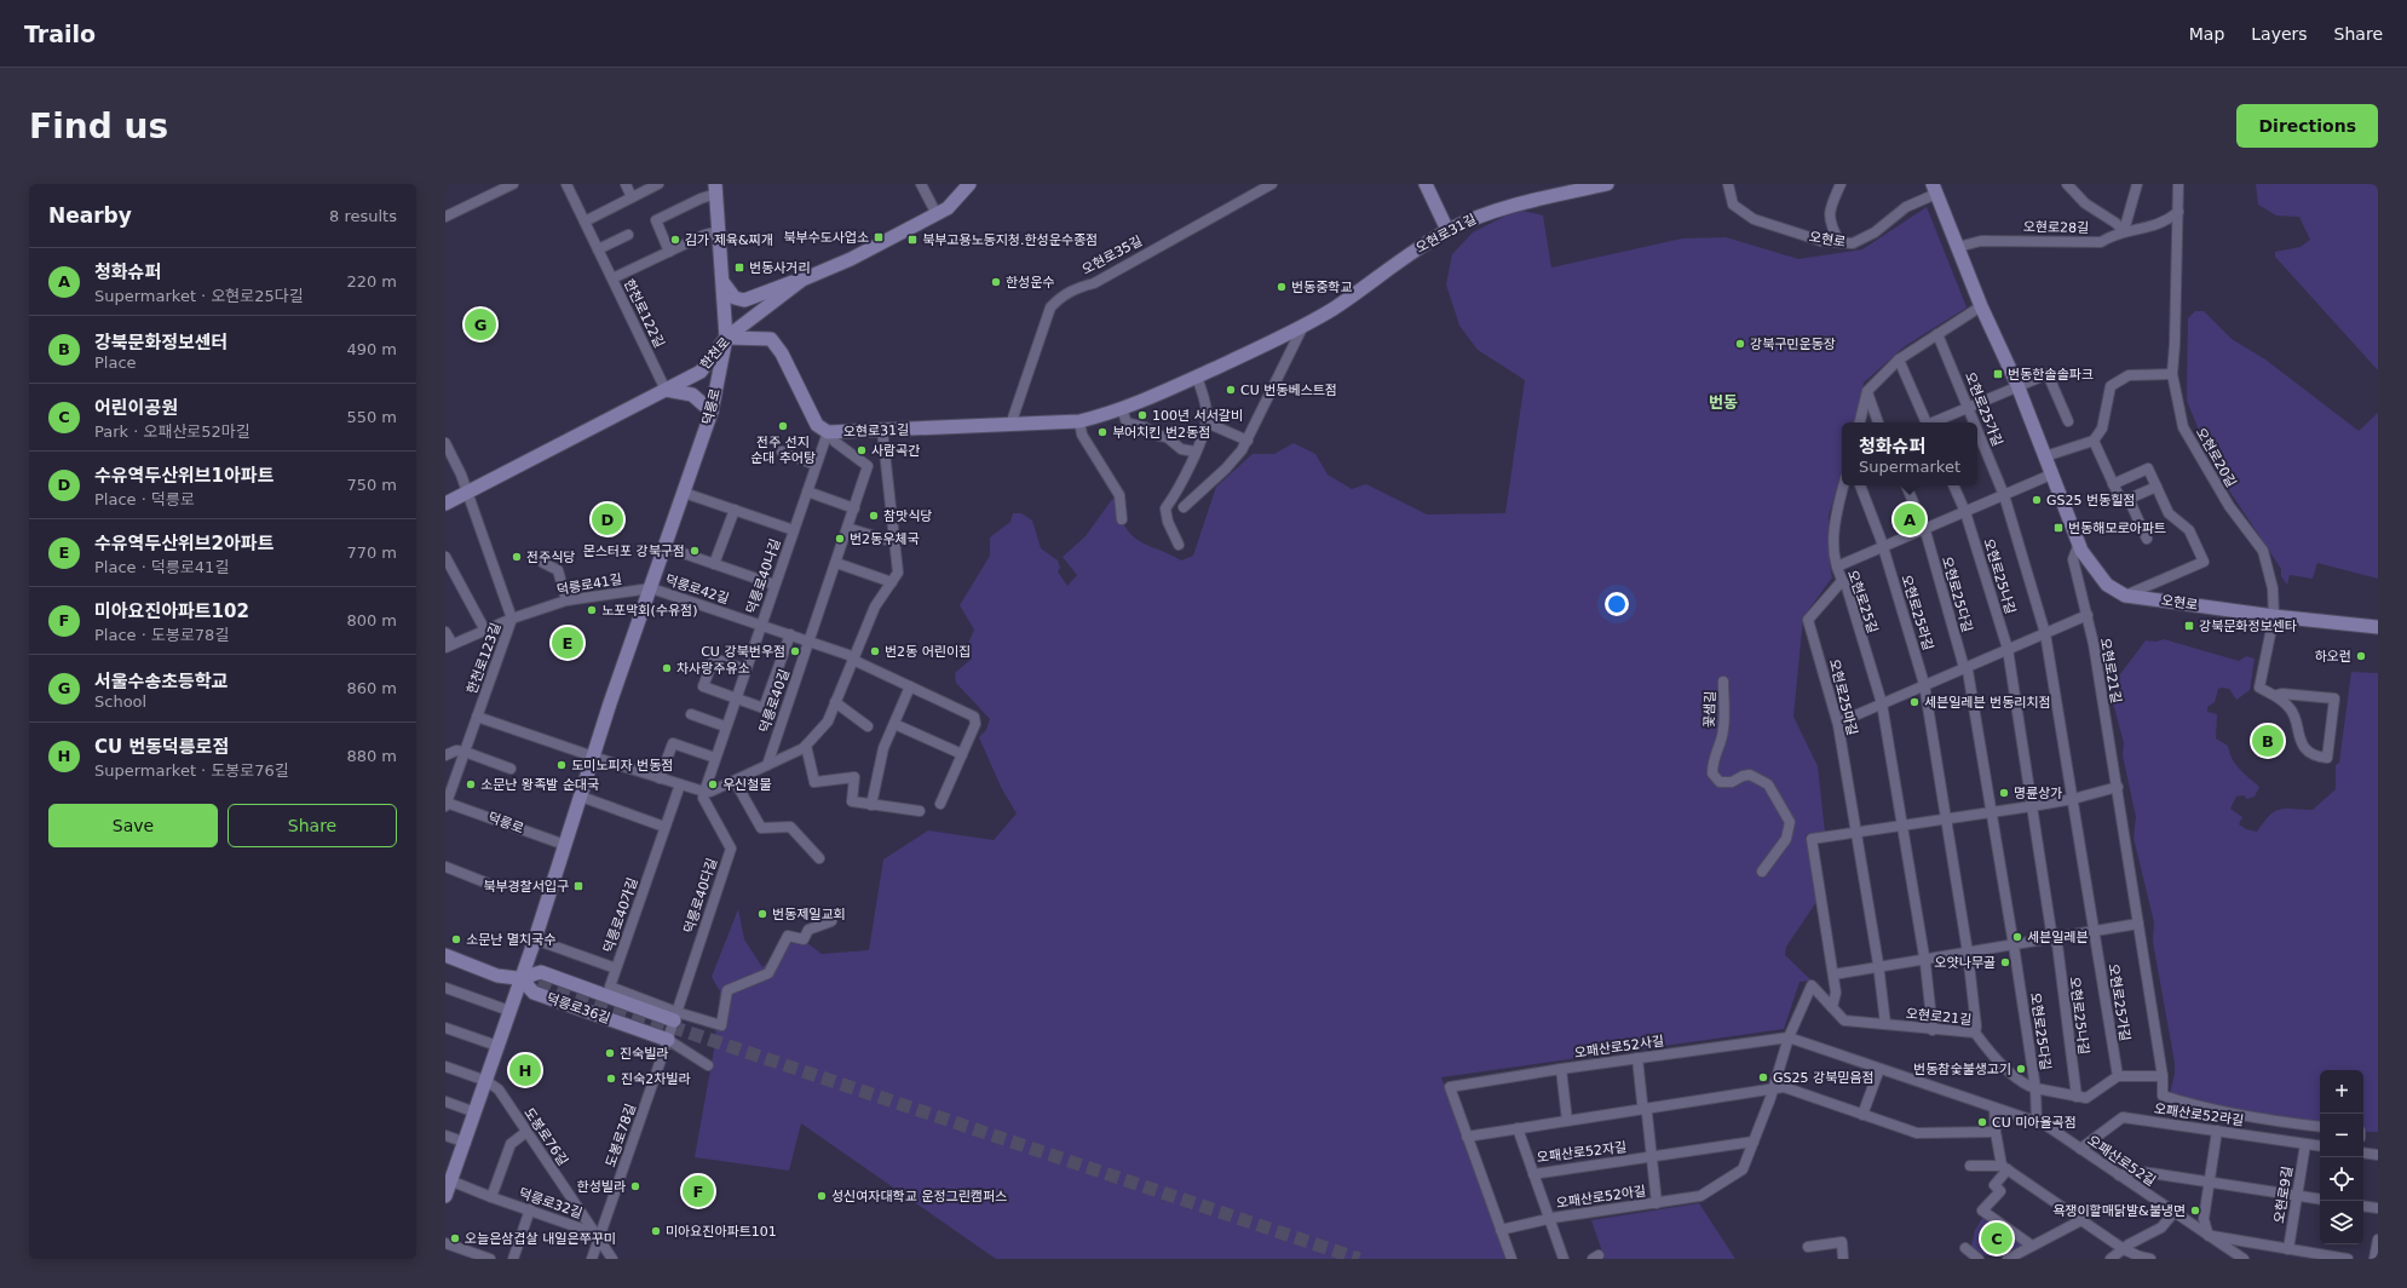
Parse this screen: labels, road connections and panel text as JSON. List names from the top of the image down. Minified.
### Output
{"streets":{"street":["오현로28길","오현로31길","오현로","오현로35길","한천로122길","한천로","덕릉로","오현로25가길","오현로20길","덕릉로40나길","오현로25나길","덕릉로41길","덕릉로42길","오현로25다길","오현로25길","오현로25라길","한천로123길","오현로21길","오현로25마길","덕릉로40길","꽃샘길","덕릉로40다길","덕릉로40가길","덕릉로36길","오패산로52사길","오패산로52라길","도봉로78길","도봉로76길","오패산로52자길","오패산로52길","오현로9길","오패산로52아길","덕릉로32길"]},"crossings":[["오현로28길","오현로"],["오현로28길","오현로20길"],["오현로31길","오현로35길"],["오현로31길","한천로"],["오현로31길","덕릉로"],["오현로31길","덕릉로40나길"],["오현로31길","덕릉로40길"],["오현로","오현로20길"],["오현로","오현로21길"],["한천로122길","한천로"],["한천로","덕릉로"],["한천로","한천로123길"],["덕릉로","덕릉로41길"],["덕릉로","덕릉로42길"],["덕릉로","한천로123길"],["덕릉로","덕릉로36길"],["덕릉로","도봉로76길"],["덕릉로","덕릉로32길"],["오현로25가길","오현로21길"],["덕릉로40나길","덕릉로42길"],["덕릉로40나길","덕릉로40길"],["덕릉로40나길","덕릉로40다길"],["오현로25나길","오현로21길"],["덕릉로41길","덕릉로42길"],["덕릉로41길","한천로123길"],["덕릉로42길","덕릉로40길"],["오현로25다길","오현로21길"],["오현로25다길","오패산로52길"],["오현로25길","오현로21길"],["오현로25길","오현로25마길"],["오현로25라길","오현로21길"],["오현로21길","오현로25마길"],["오현로21길","오패산로52사길"],["오현로21길","오패산로52라길"],["오현로21길","오패산로52길"],["덕릉로40다길","덕릉로40가길"],["덕릉로40다길","덕릉로36길"],["덕릉로40다길","도봉로78길"],["덕릉로40가길","덕릉로36길"],["덕릉로40가길","도봉로78길"],["덕릉로36길","도봉로78길"],["오패산로52사길","오패산로52길"],["오패산로52사길","오패산로52아길"],["오패산로52라길","오패산로52길"],["오패산로52라길","오현로9길"],["도봉로78길","도봉로76길"],["도봉로78길","덕릉로32길"],["도봉로76길","덕릉로32길"],["오패산로52자길","오패산로52아길"]],"districts":["번동"],"places":{"transit":["북부수도사업소","북부고용노동지청.한성운수종점","번동사거리","번동한솔솔파크","번동해모로아파트","강북문화정보센타","북부경찰서입구"],"other":["김가 제육&찌개","한성운수","번동중학교","강북구민운동장","CU 번동베스트점","100년 서서갈비","전주 선지 순대 추어탕","부어치킨 번2동점","사람곡간","GS25 번동힐점","참맛식당","번2동우체국","몬스터포 강북구점","전주식당","노포막회(수유점)","CU 강북번우점","번2동 어린이집","하오런","차사랑주유소","세븐일레븐 번동리치점","도미노피자 번동점","소문난 왕족발 순대국","우신철물","명륜상가","번동제일교회","세븐일레븐","소문난 멸치국수","오얏나무골","진숙빌라","번동참숯불생고기","GS25 강북믿음점","진숙2차빌라","CU 미아율곡점","한성빌라","성신여자대학교 운정그린캠퍼스","욕쟁이할매닭발&불냉면","미아요진아파트101","오늘은삼겹살 내일은쭈꾸미"]},"page":{"header":"Trailo","nav":["Map","Layers","Share"],"buttons":["Directions",["Save","Share"]],"title":"Find us","heading":["Nearby","8 results"],"list":[{"mark":"A","name":"청화슈퍼","note":"Supermarket · 오현로25다길","value":"220 m"},{"mark":"B","name":"강북문화정보센터","note":"Place","value":"490 m"},{"mark":"C","name":"어린이공원","note":"Park · 오패산로52마길","value":"550 m"},{"mark":"D","name":"수유역두산위브1아파트","note":"Place · 덕릉로","value":"750 m"},{"mark":"E","name":"수유역두산위브2아파트","note":"Place · 덕릉로41길","value":"770 m"},{"mark":"F","name":"미아요진아파트102","note":"Place · 도봉로78길","value":"800 m"},{"mark":"G","name":"서울수송초등학교","note":"School","value":"860 m"},{"mark":"H","name":"CU 번동덕릉로점","note":"Supermarket · 도봉로76길","value":"880 m"}],"pins":["G","A","D","E","B","H","F","C"],"popup":["청화슈퍼","Supermarket"],"map_buttons":["+","−"]}}
